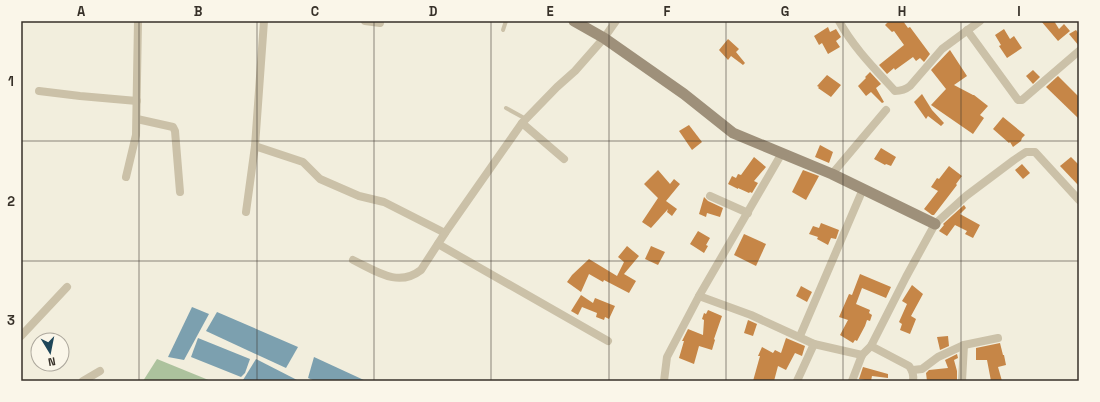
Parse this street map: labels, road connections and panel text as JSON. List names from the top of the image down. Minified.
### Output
{"north":"bottom","grid":{"columns":["A","B","C","D","E","F","G","H","I"],"rows":["1","2","3"]}}
